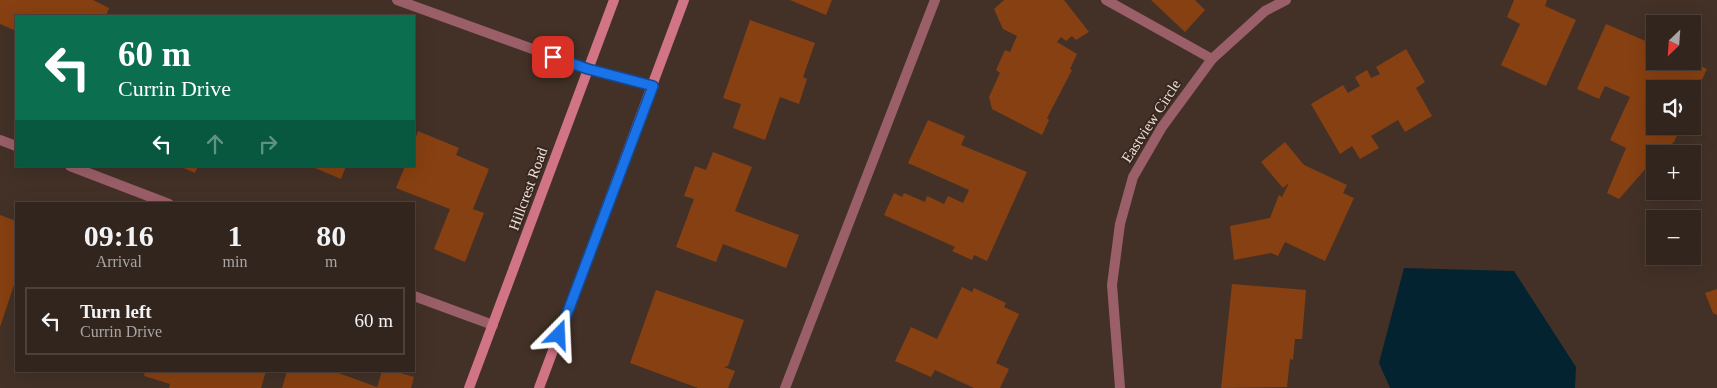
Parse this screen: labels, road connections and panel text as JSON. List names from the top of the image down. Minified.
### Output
{"streets":{"main road":["Hillcrest Road"],"street":["Eastview Circle"]},"north":"bottom left","page":{"map_buttons":["+","−"],"turn":["60 m","Currin Drive"],"eta":["09:16","Arrival","1","min","80","m"],"list":[{"name":"Turn left","note":"Currin Drive","value":"60 m"}]}}
